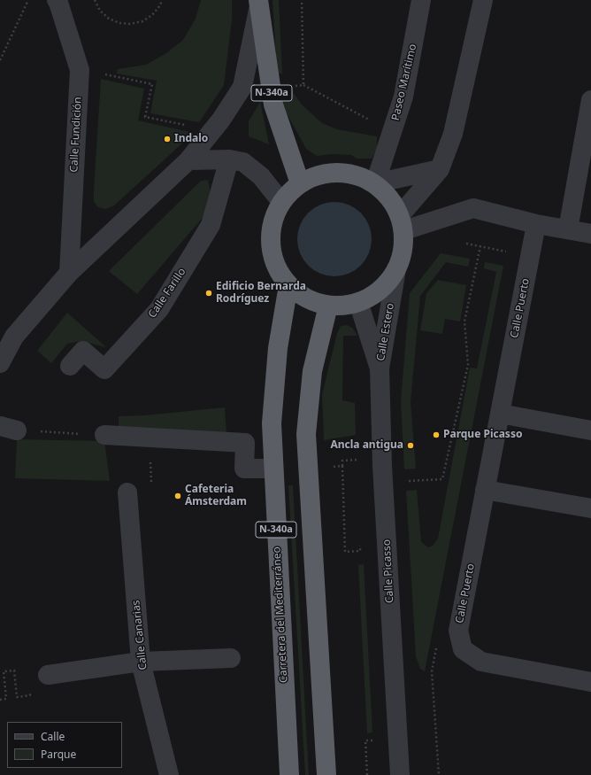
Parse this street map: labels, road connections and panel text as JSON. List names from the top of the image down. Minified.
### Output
{"streets":{"highway":["N-340a","Carretera del Mediterráneo"],"street":["Paseo Marítimo","Calle Fundición","Calle Farillo","Calle Puerto","Calle Estero","Calle Picasso","Calle Canarias"]},"crossings":[["Calle Estero","Calle Picasso"]],"places":["Indalo","Edificio Bernarda Rodríguez","Parque Picasso","Ancla antigua","Cafeteria Ámsterdam"],"legend":["Calle","Parque"]}
